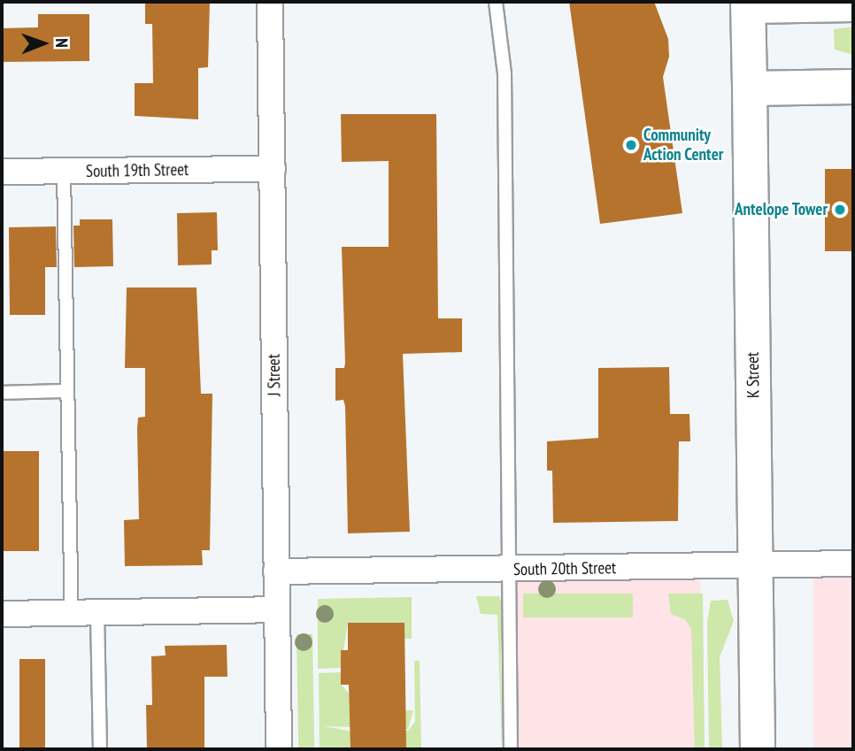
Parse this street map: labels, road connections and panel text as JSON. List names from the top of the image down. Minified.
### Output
{"streets":{"main road":["K Street"],"street":["South 19th Street","J Street","South 20th Street"]},"crossings":[["South 19th Street","J Street"],["J Street","South 20th Street"],["K Street","South 20th Street"]],"places":["Community Action Center","Antelope Tower"],"north":"right"}
